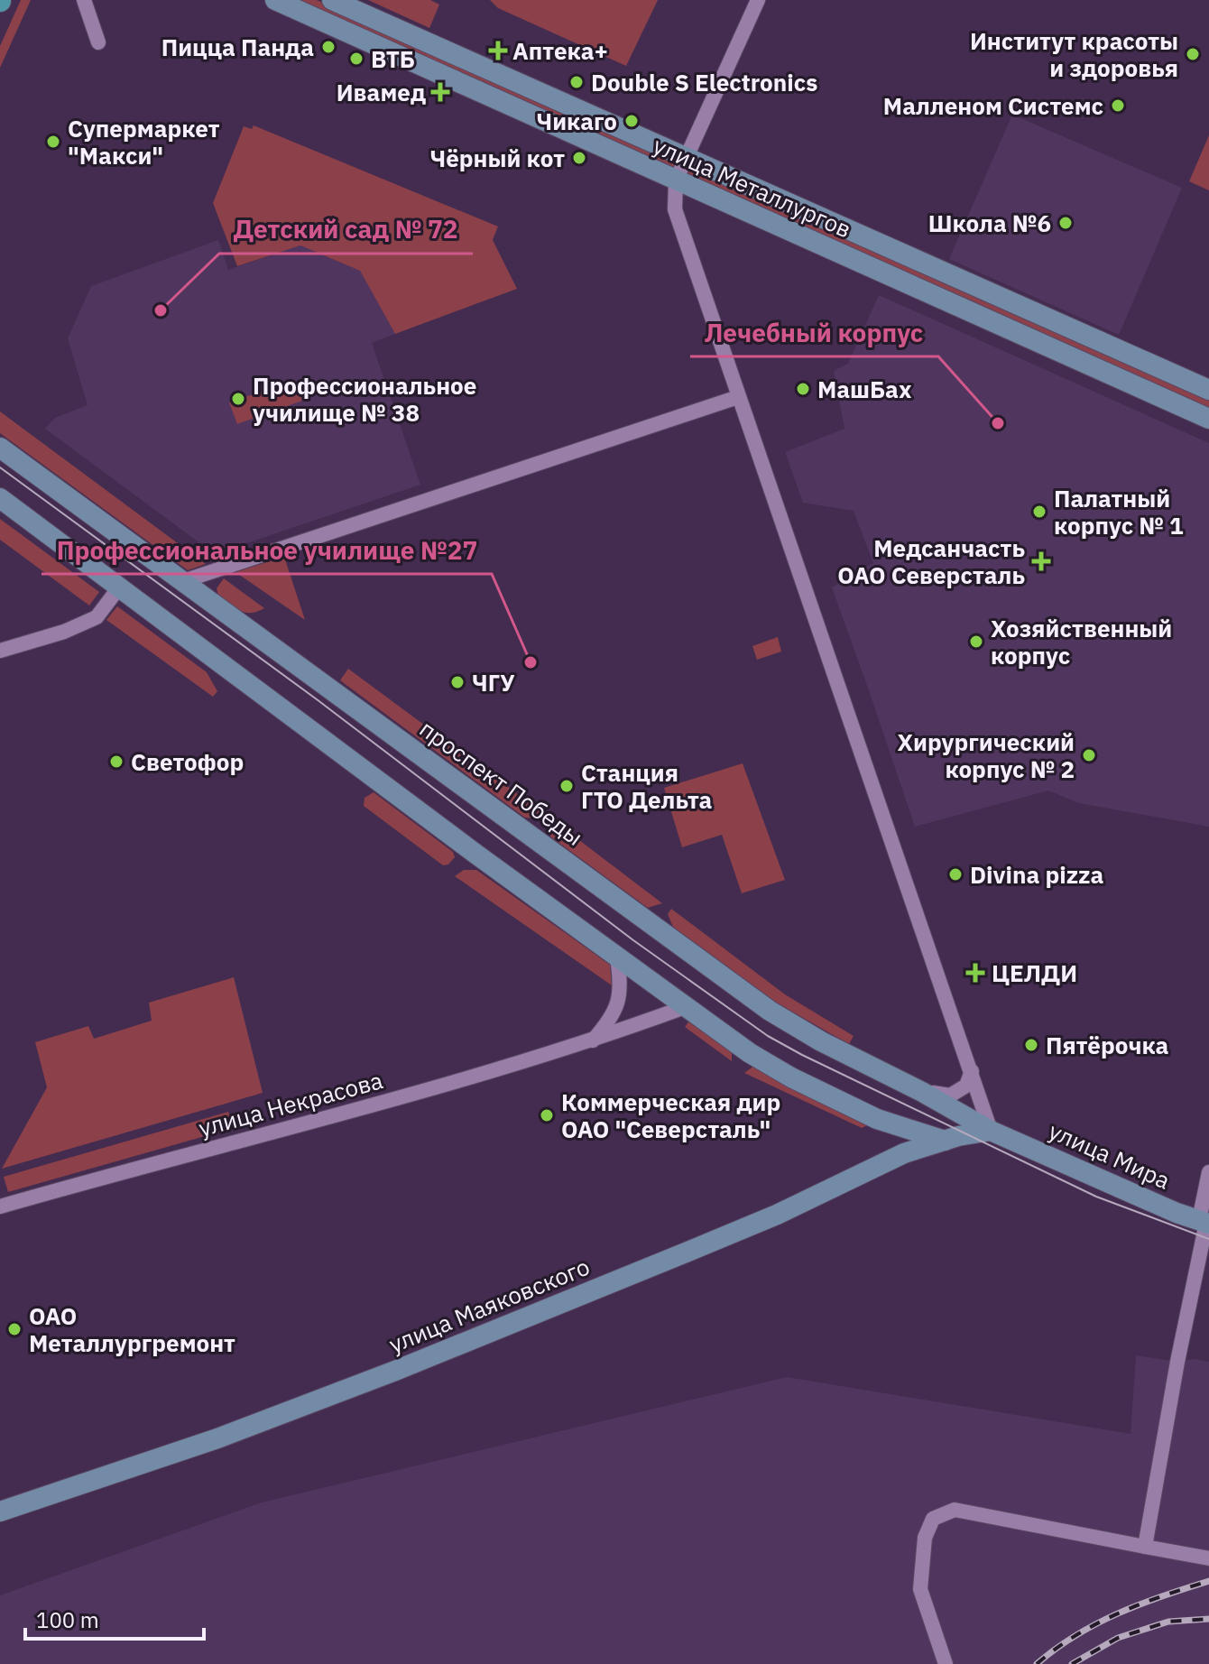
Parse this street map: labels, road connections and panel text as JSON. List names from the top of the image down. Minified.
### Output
{"streets":{"main road":["улица Металлургов","проспект Победы","улица Мира","улица Маяковского"],"street":["улица Некрасова"]},"crossings":[["проспект Победы","улица Мира"],["проспект Победы","улица Маяковского"],["улица Мира","улица Маяковского"]],"places":{"other":["Пицца Панда","Институт красоты и здоровья","ВТБ","Double S Electronics","Малленом Системс","Чикаго","Супермаркет \"Макси\"","Чёрный кот","Школа №6","Детский сад № 72","МашБах","Профессиональное училище № 38","Лечебный корпус","Палатный корпус № 1","Хозяйственный корпус","Профессиональное училище №27","ЧГУ","Хирургический корпус № 2","Светофор","Станция ГТО Дельта","Divina pizza","Пятёрочка","Коммерческая дир ОАО \"Северсталь\"","OAO Металлургремонт"],"health":["Аптека+","Ивамед","Медсанчасть ОАО Северсталь","ЦЕЛДИ"]},"scale_bar":"100 m"}
